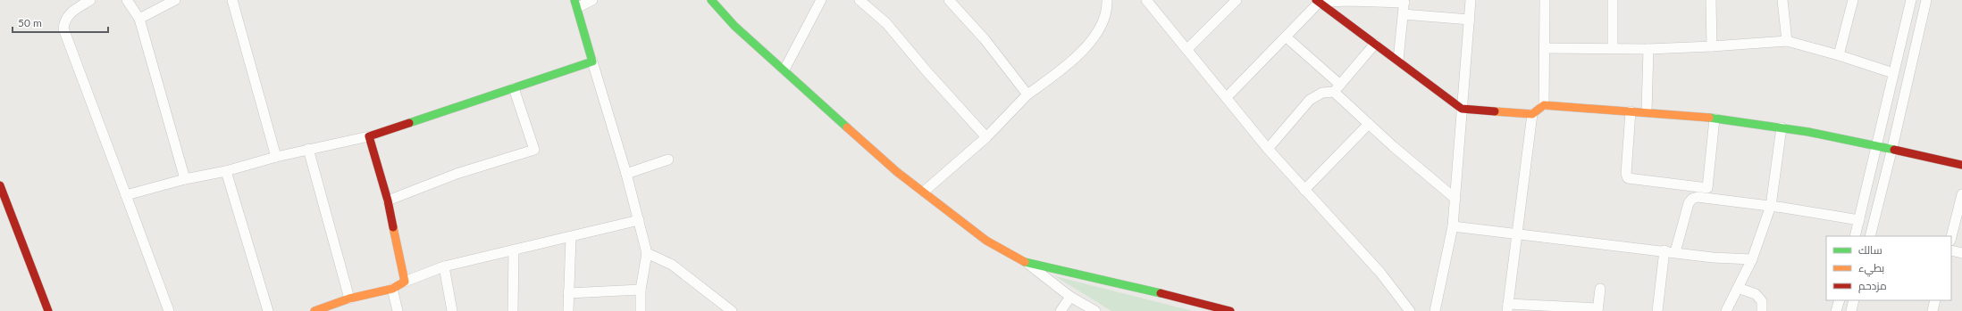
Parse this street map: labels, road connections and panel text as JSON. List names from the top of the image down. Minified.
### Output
{"legend":["سالك","بطيء","مزدحم"],"scale_bar":"50 m"}
